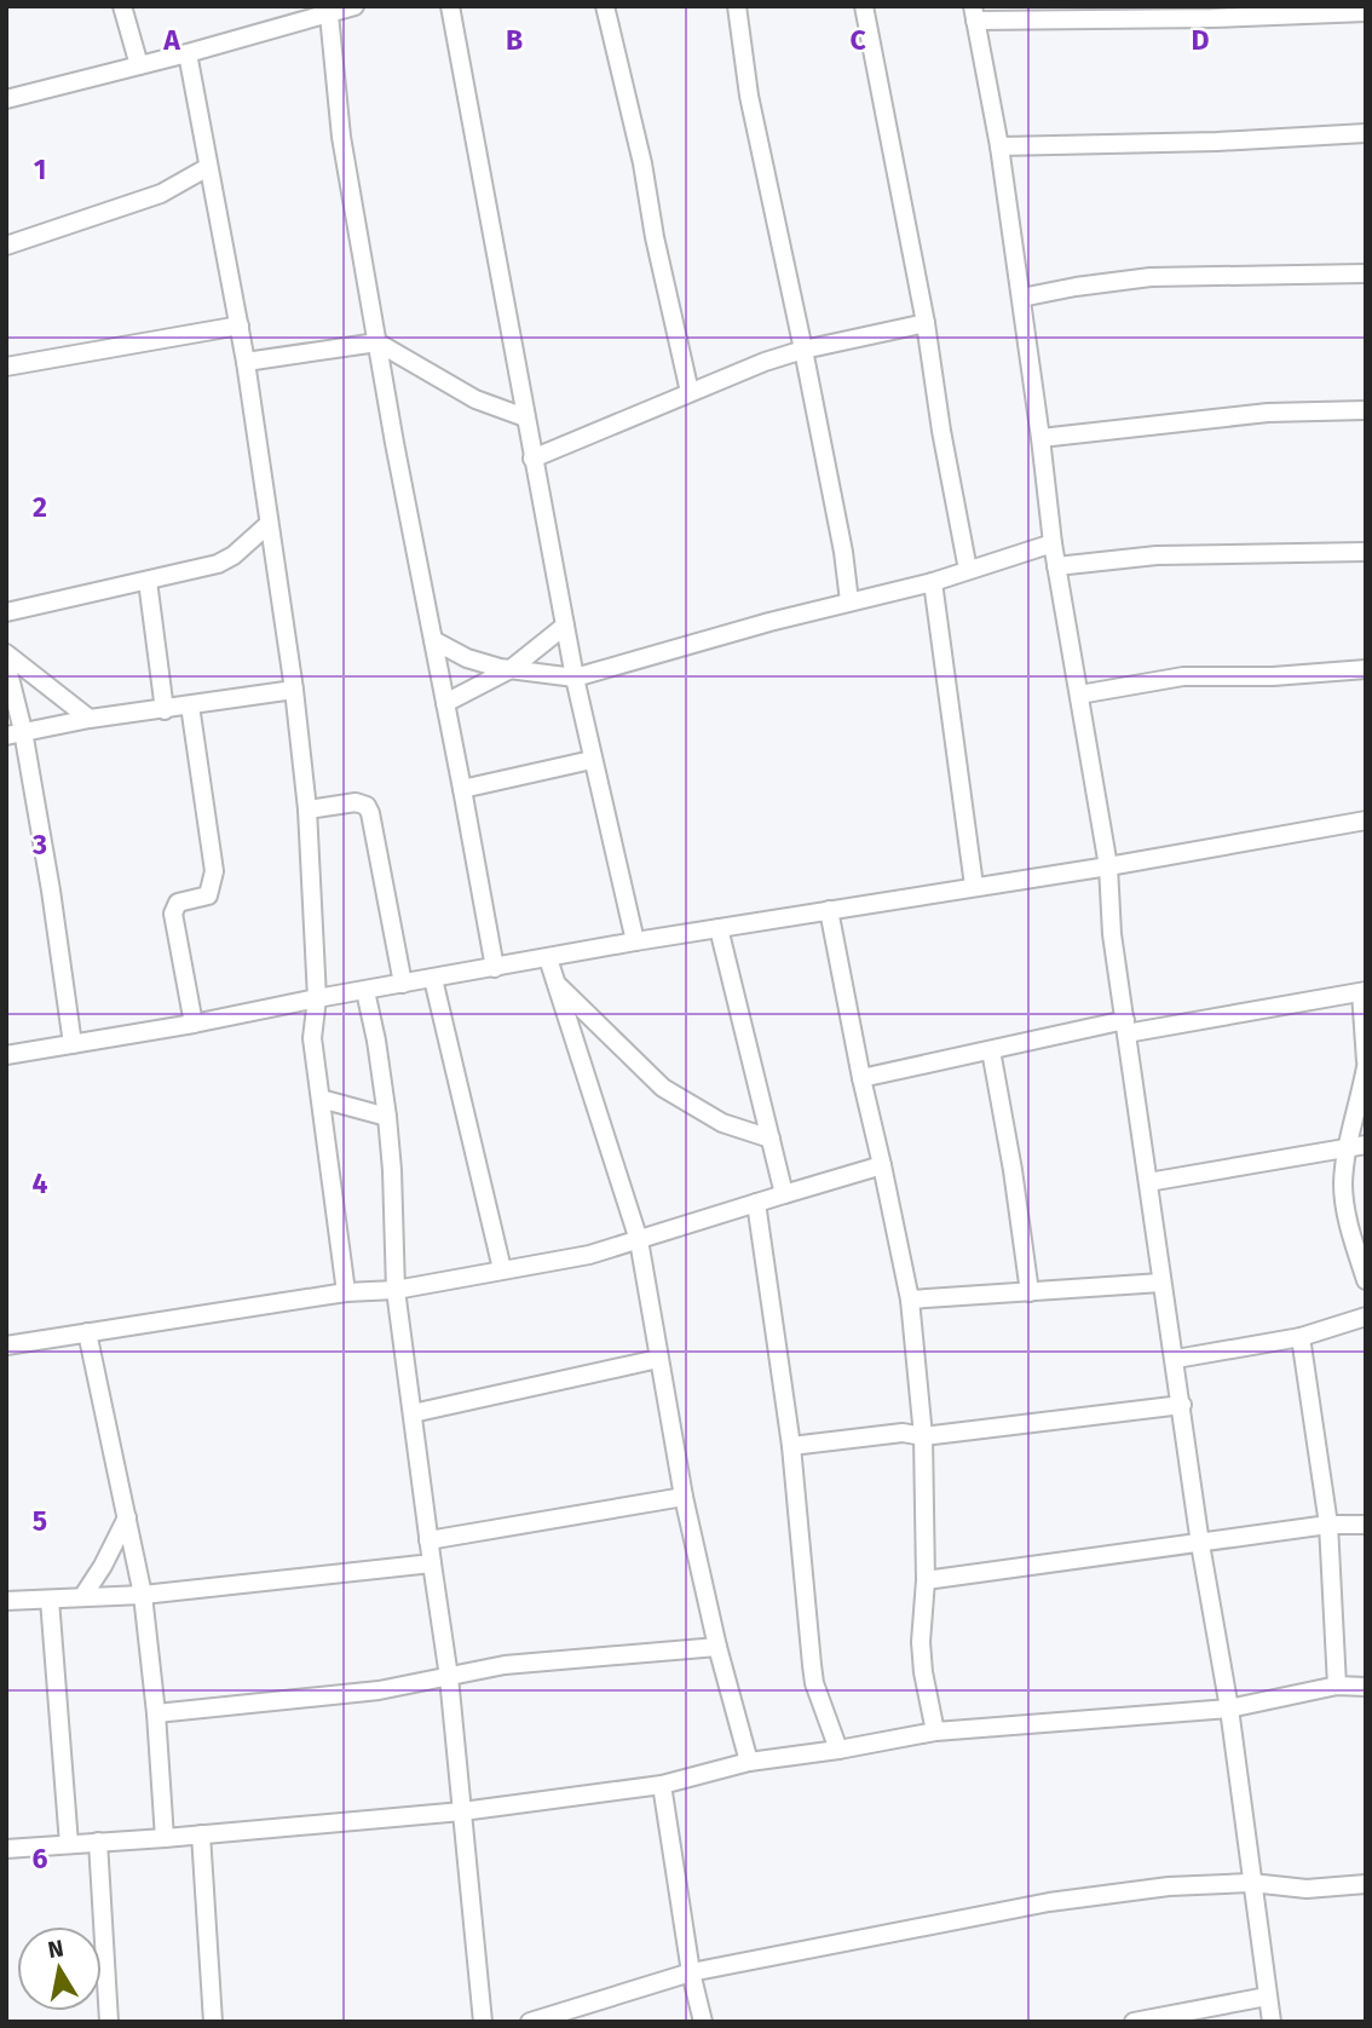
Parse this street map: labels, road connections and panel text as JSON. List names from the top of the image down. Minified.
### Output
{"north":"top","grid":{"columns":["A","B","C","D"],"rows":["1","2","3","4","5","6"]}}
